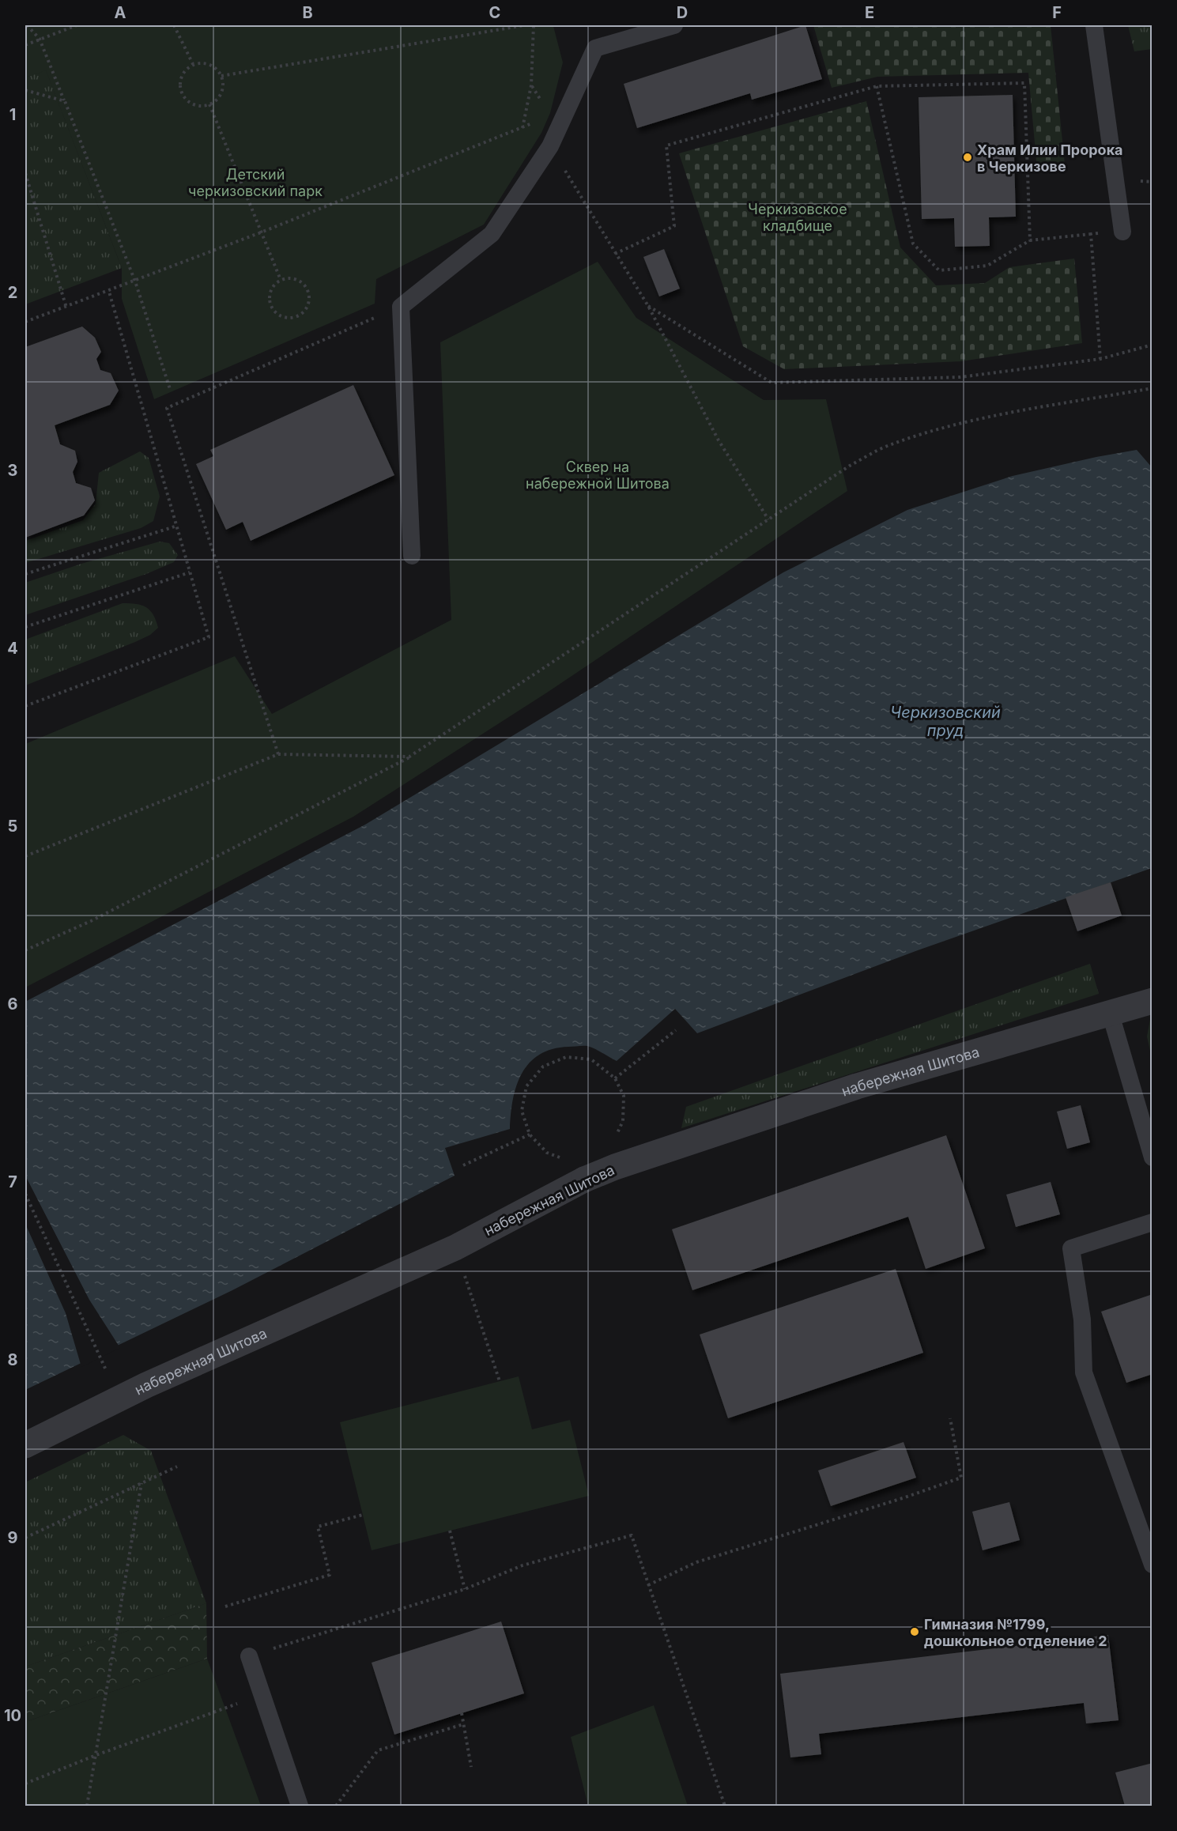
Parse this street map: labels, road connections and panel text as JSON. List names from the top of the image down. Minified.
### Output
{"streets":{"street":["набережная Шитова"]},"water":["Черкизовский пруд"],"parks":["Детский черкизовский парк","Черкизовское кладбище","Сквер на набережной Шитова"],"places":["Храм Илии Пророка в Черкизове","Гимназия №1799, дошкольное отделение 2"],"grid":{"columns":["A","B","C","D","E","F"],"rows":["1","2","3","4","5","6","7","8","9","10"]}}
